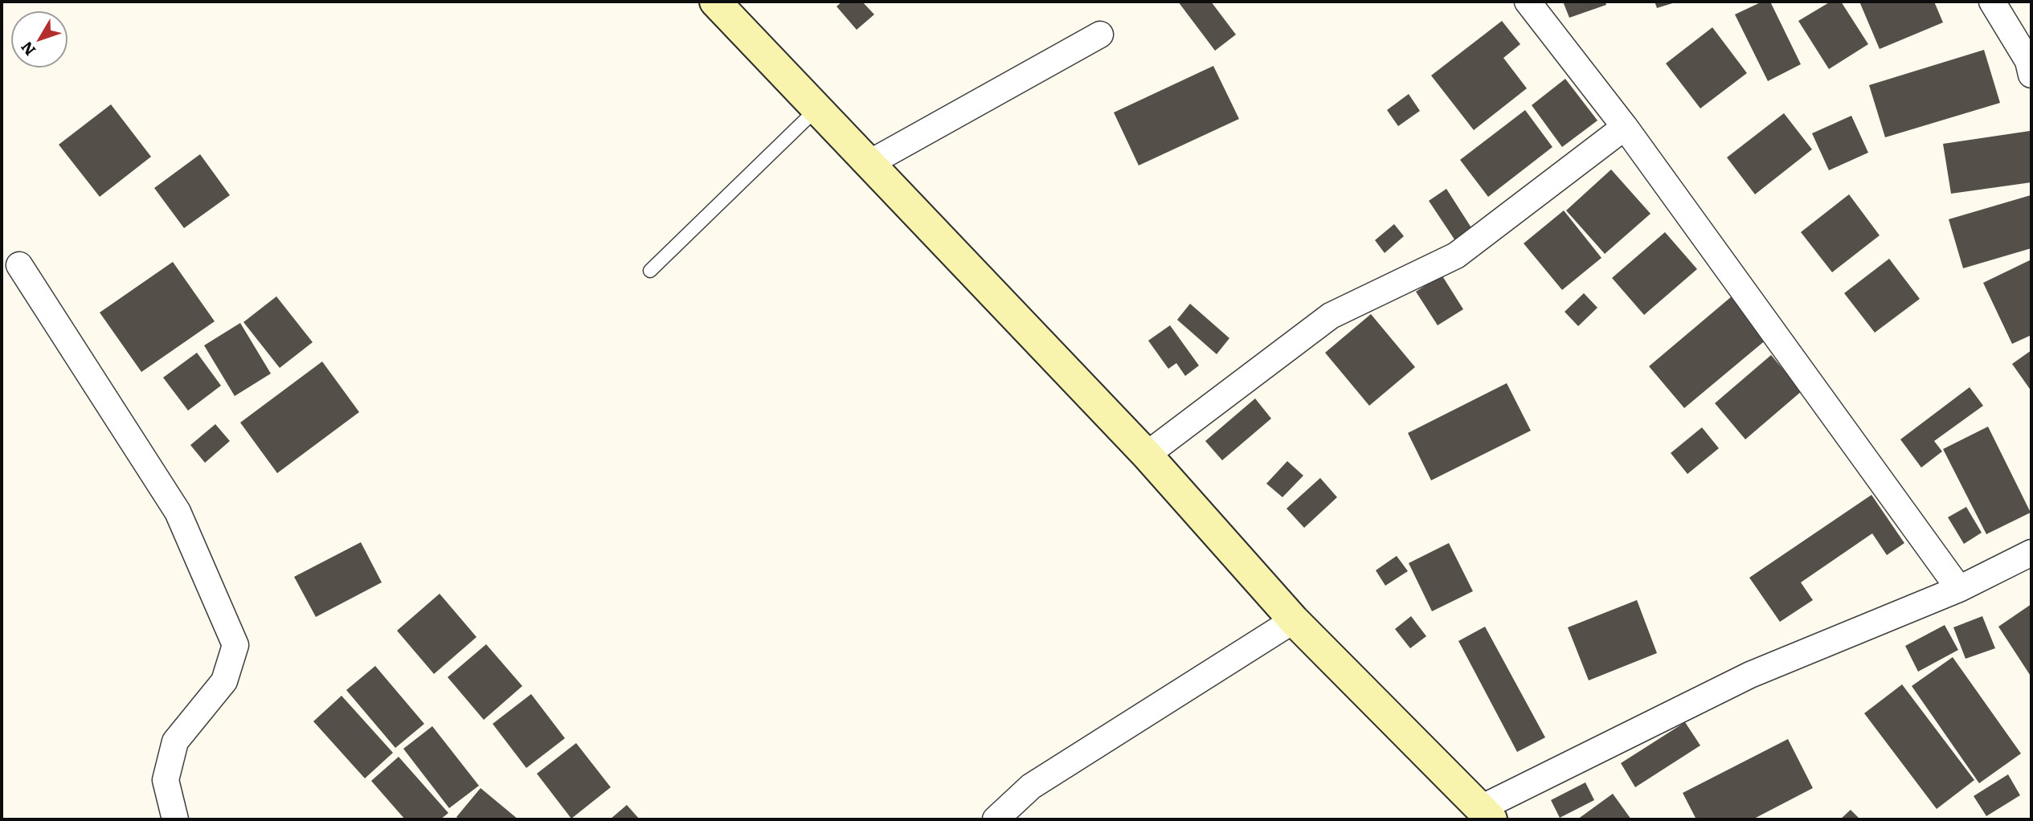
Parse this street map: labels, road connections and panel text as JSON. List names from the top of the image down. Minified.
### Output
{"north":"bottom left"}
